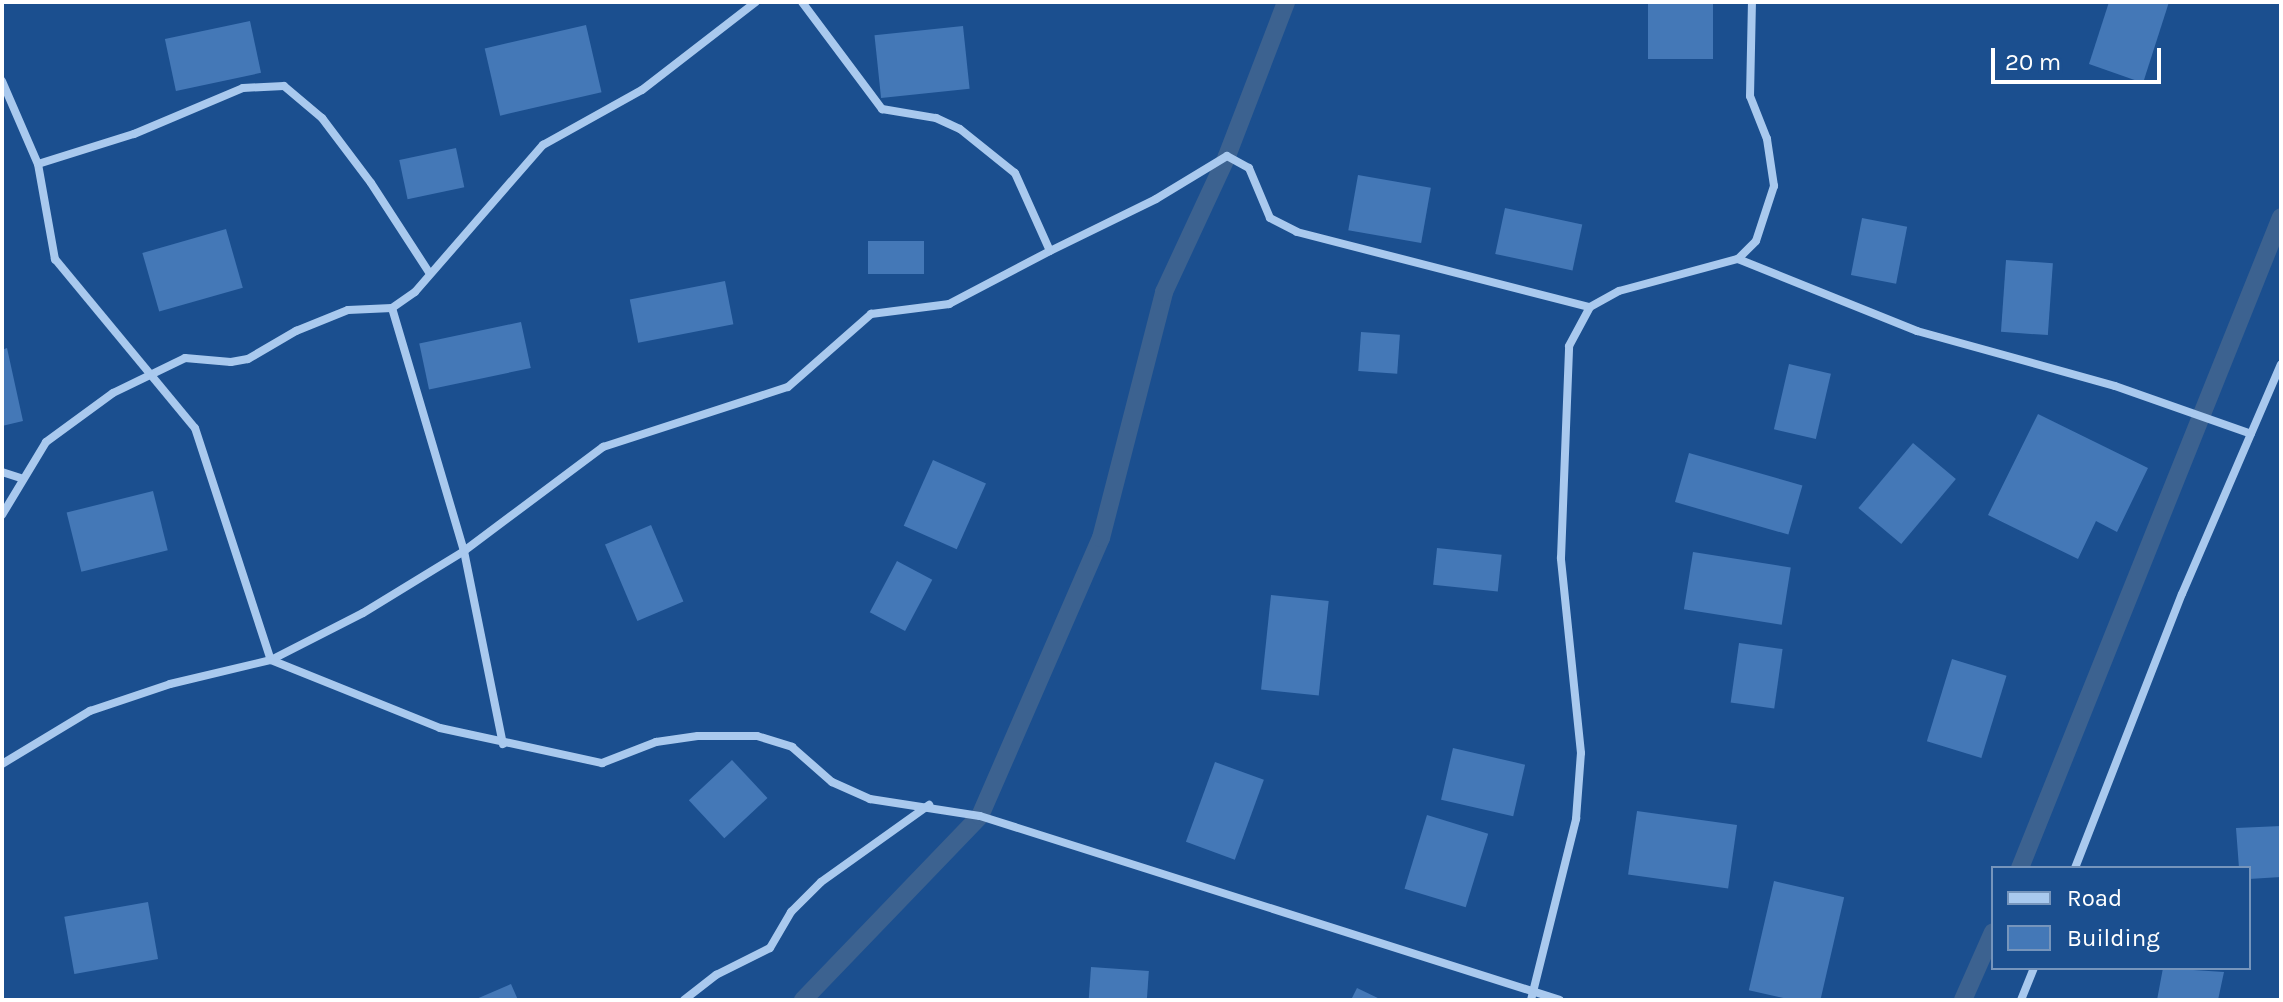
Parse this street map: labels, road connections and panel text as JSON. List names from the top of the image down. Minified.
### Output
{"legend":["Road","Building"],"scale_bar":"20 m"}
